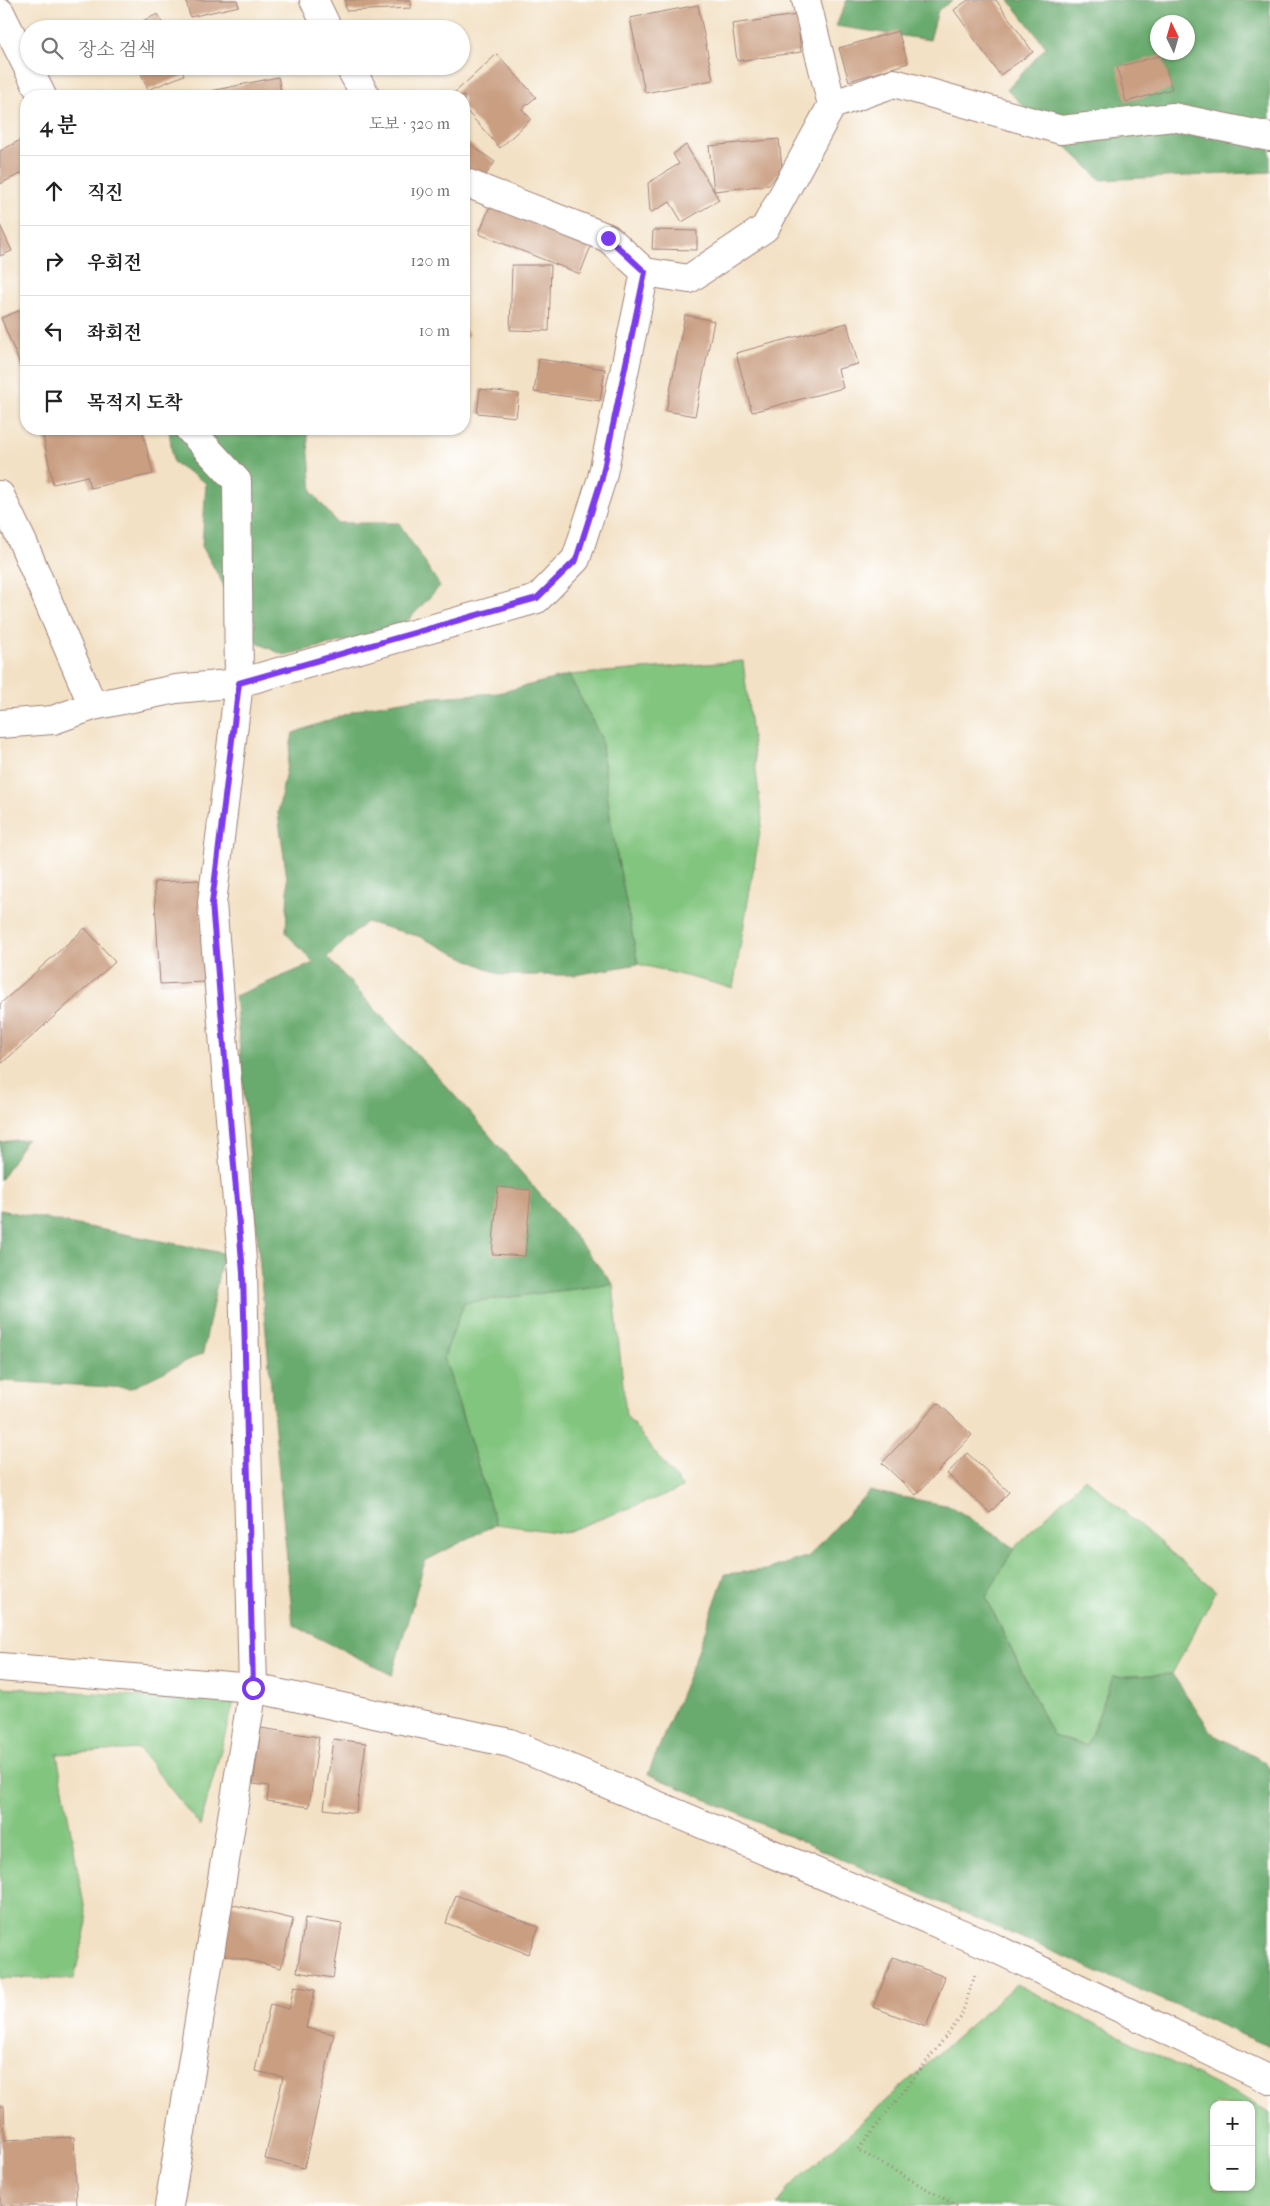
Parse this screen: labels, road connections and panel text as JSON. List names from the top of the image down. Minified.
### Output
{"north":"top","page":{"search":"장소 검색","heading":["4 분","도보 · 320 m"],"list":[["직진","190 m"],["우회전","120 m"],["좌회전","10 m"],"목적지 도착"],"map_buttons":["+","−"]}}
